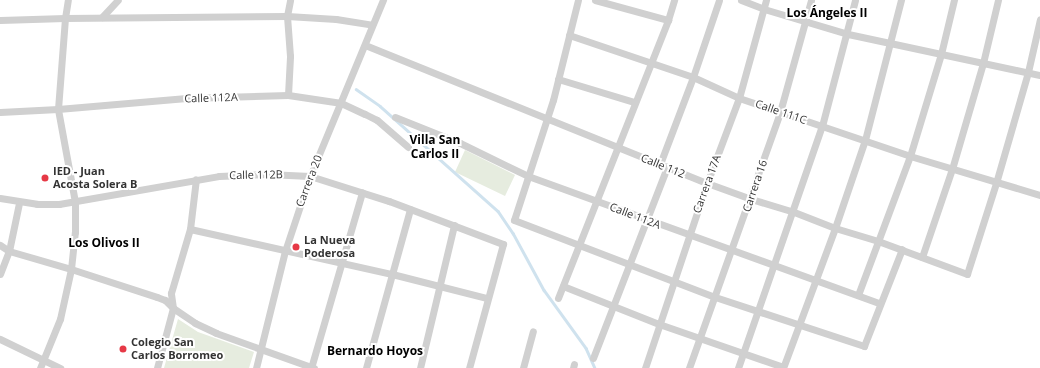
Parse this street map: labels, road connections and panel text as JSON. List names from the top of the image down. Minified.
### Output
{"streets":{"street":["Calle 112A","Calle 111C","Calle 112","Calle 112B","Carrera 20","Carrera 17A","Carrera 16"]},"crossings":[["Calle 112A","Carrera 20"],["Calle 112A","Carrera 17A"],["Calle 112A","Carrera 16"],["Calle 111C","Calle 112"],["Calle 111C","Carrera 17A"],["Calle 111C","Carrera 16"],["Calle 112","Carrera 20"],["Calle 112","Carrera 17A"],["Calle 112","Carrera 16"],["Calle 112B","Carrera 20"]],"districts":["Los Ángeles II","Villa San Carlos II","Los Olivos II","Bernardo Hoyos"],"places":["IED - Juan Acosta Solera B","La Nueva Poderosa","Colegio San Carlos Borromeo"]}
